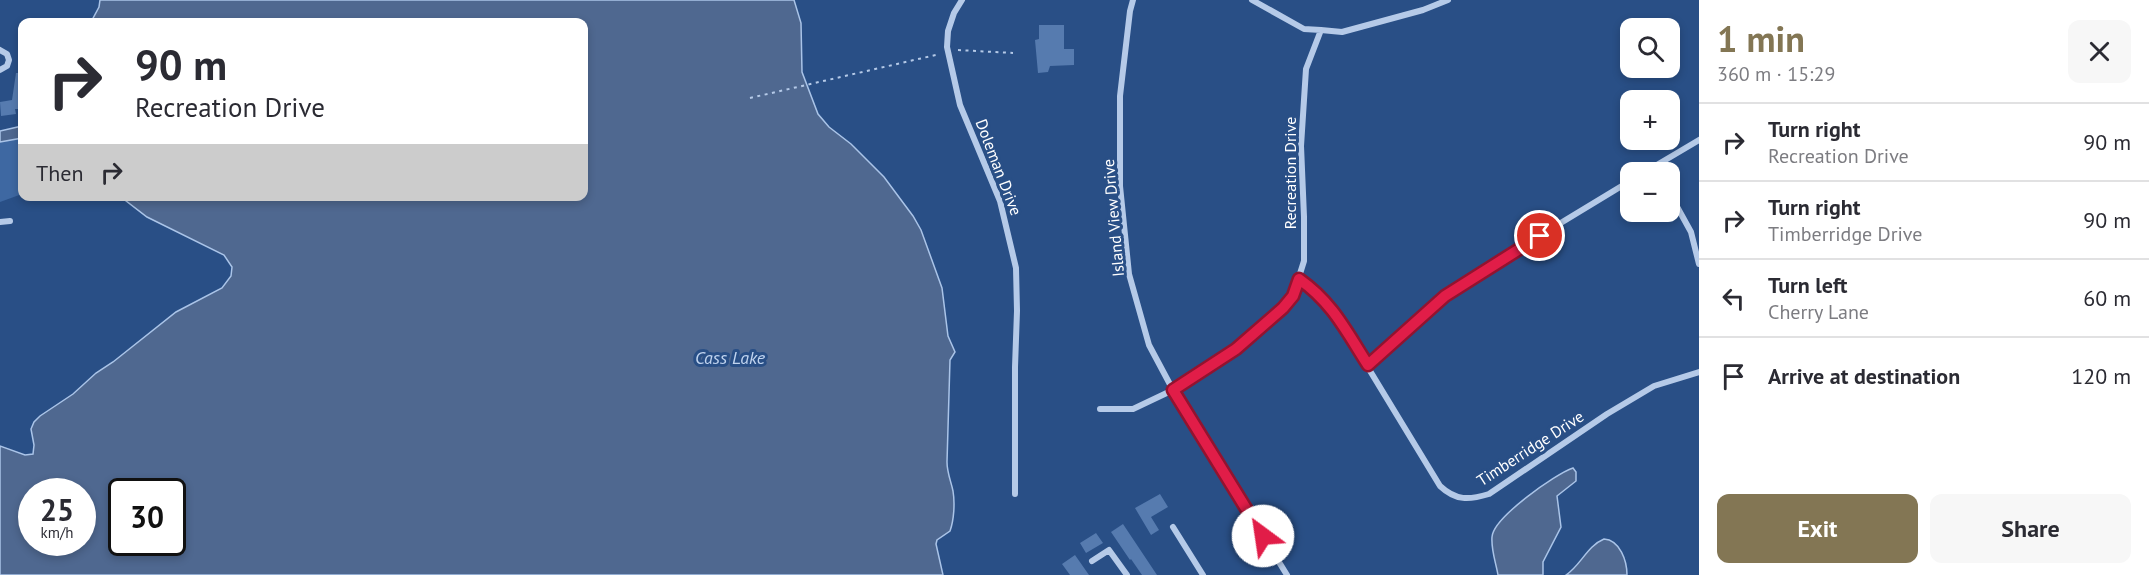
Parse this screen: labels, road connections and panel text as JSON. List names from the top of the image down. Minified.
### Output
{"streets":{"street":["Doleman Drive","Recreation Drive","Island View Drive","Timberridge Drive"]},"crossings":[["Recreation Drive","Island View Drive"],["Recreation Drive","Timberridge Drive"]],"water":["Cass Lake"],"page":{"heading":["1 min","360 m · 15:29"],"map_buttons":["+","−"],"turn":["90 m","Recreation Drive"],"list":[{"name":"Turn right","note":"Recreation Drive","value":"90 m"},{"name":"Turn right","note":"Timberridge Drive","value":"90 m"},{"name":"Turn left","note":"Cherry Lane","value":"60 m"},{"name":"Arrive at destination","value":"120 m"}],"then":"Then","speed":"25 km/h","limit":"30","buttons":["Exit","Share"]}}
